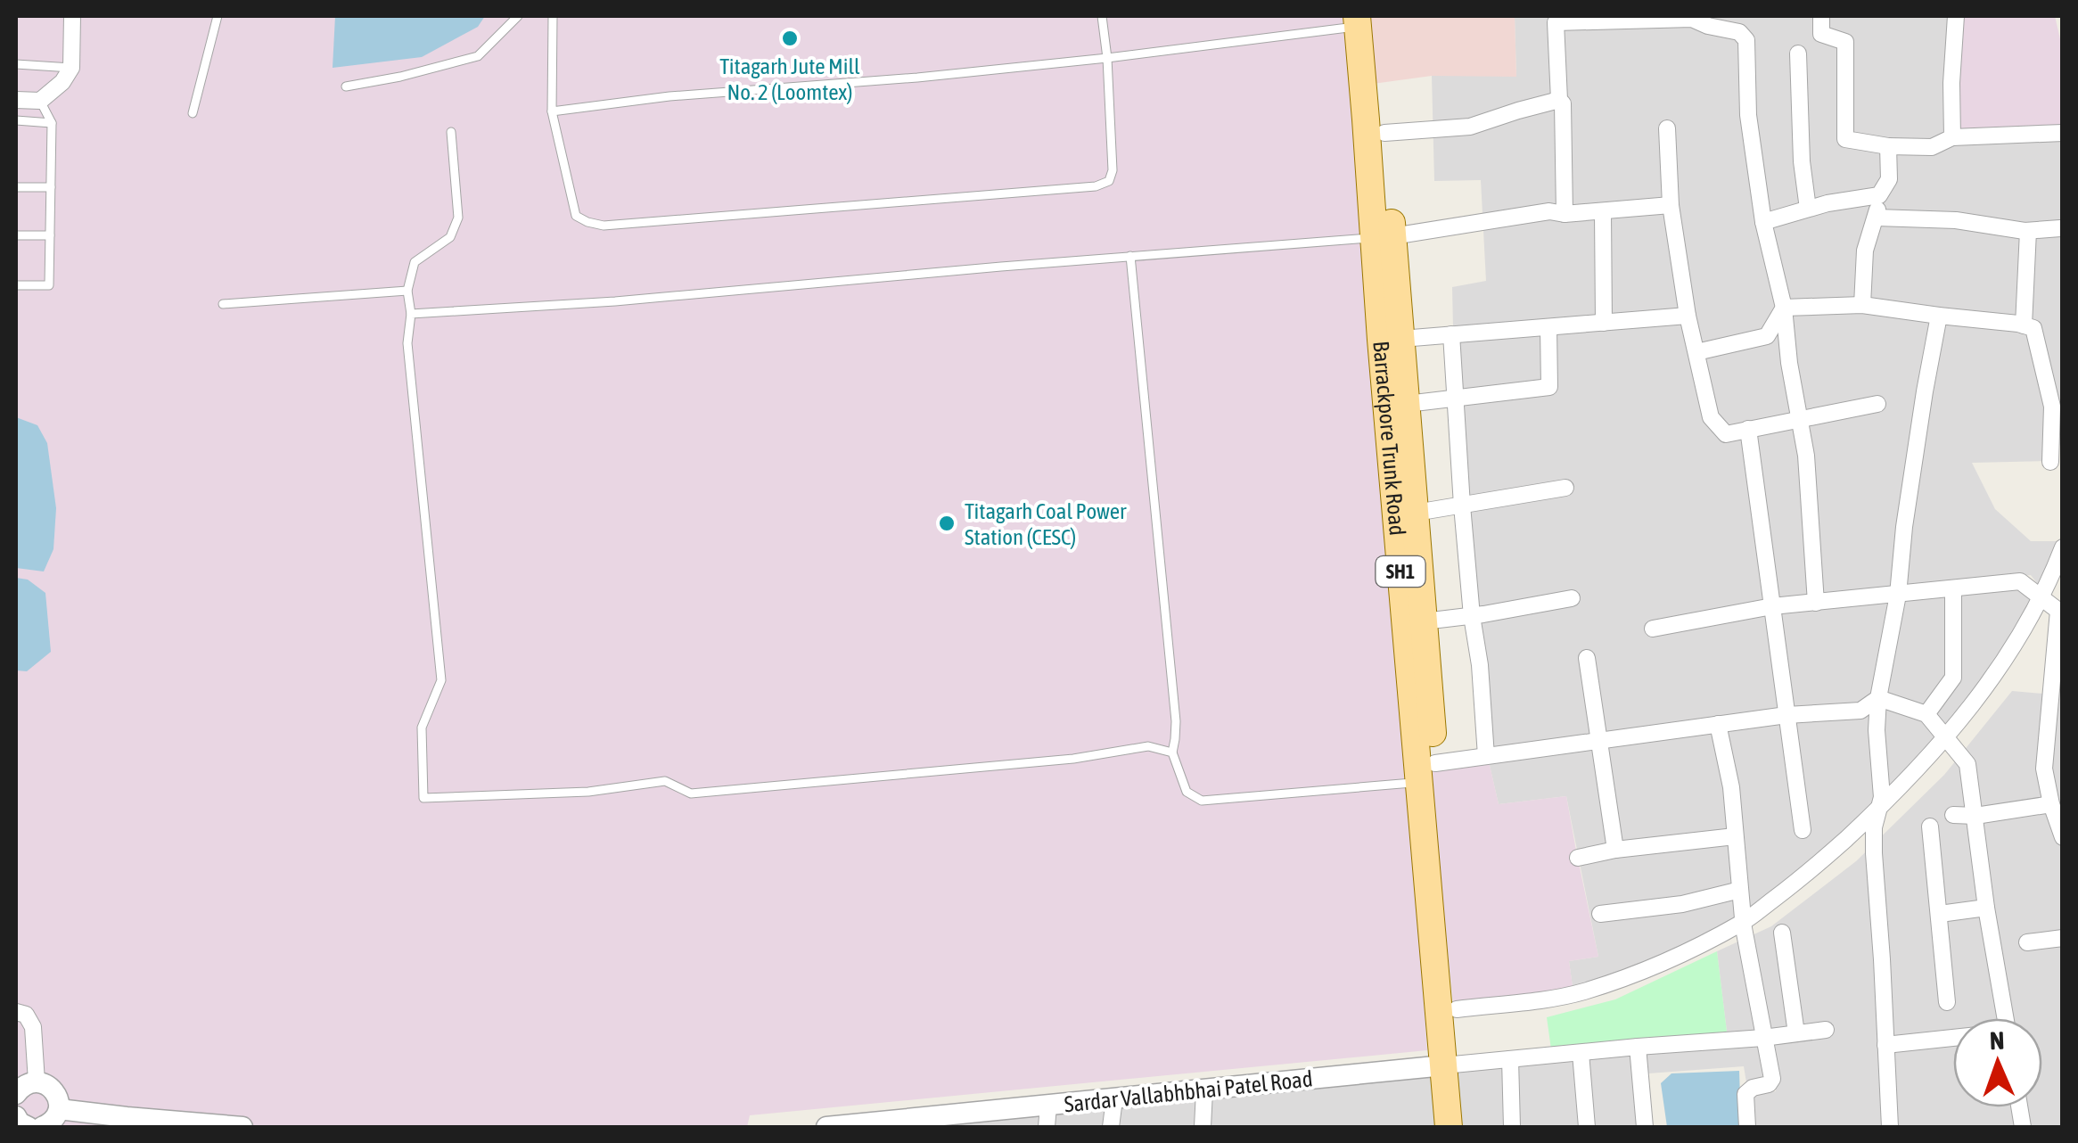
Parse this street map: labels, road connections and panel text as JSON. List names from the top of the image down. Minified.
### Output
{"streets":{"main road":["Barrackpore Trunk Road","SH1"],"street":["Sardar Vallabhbhai Patel Road"]},"crossings":[["Barrackpore Trunk Road","Sardar Vallabhbhai Patel Road"]],"places":["Titagarh Jute Mill No. 2 (Loomtex)","Titagarh Coal Power Station (CESC)"],"north":"top"}
